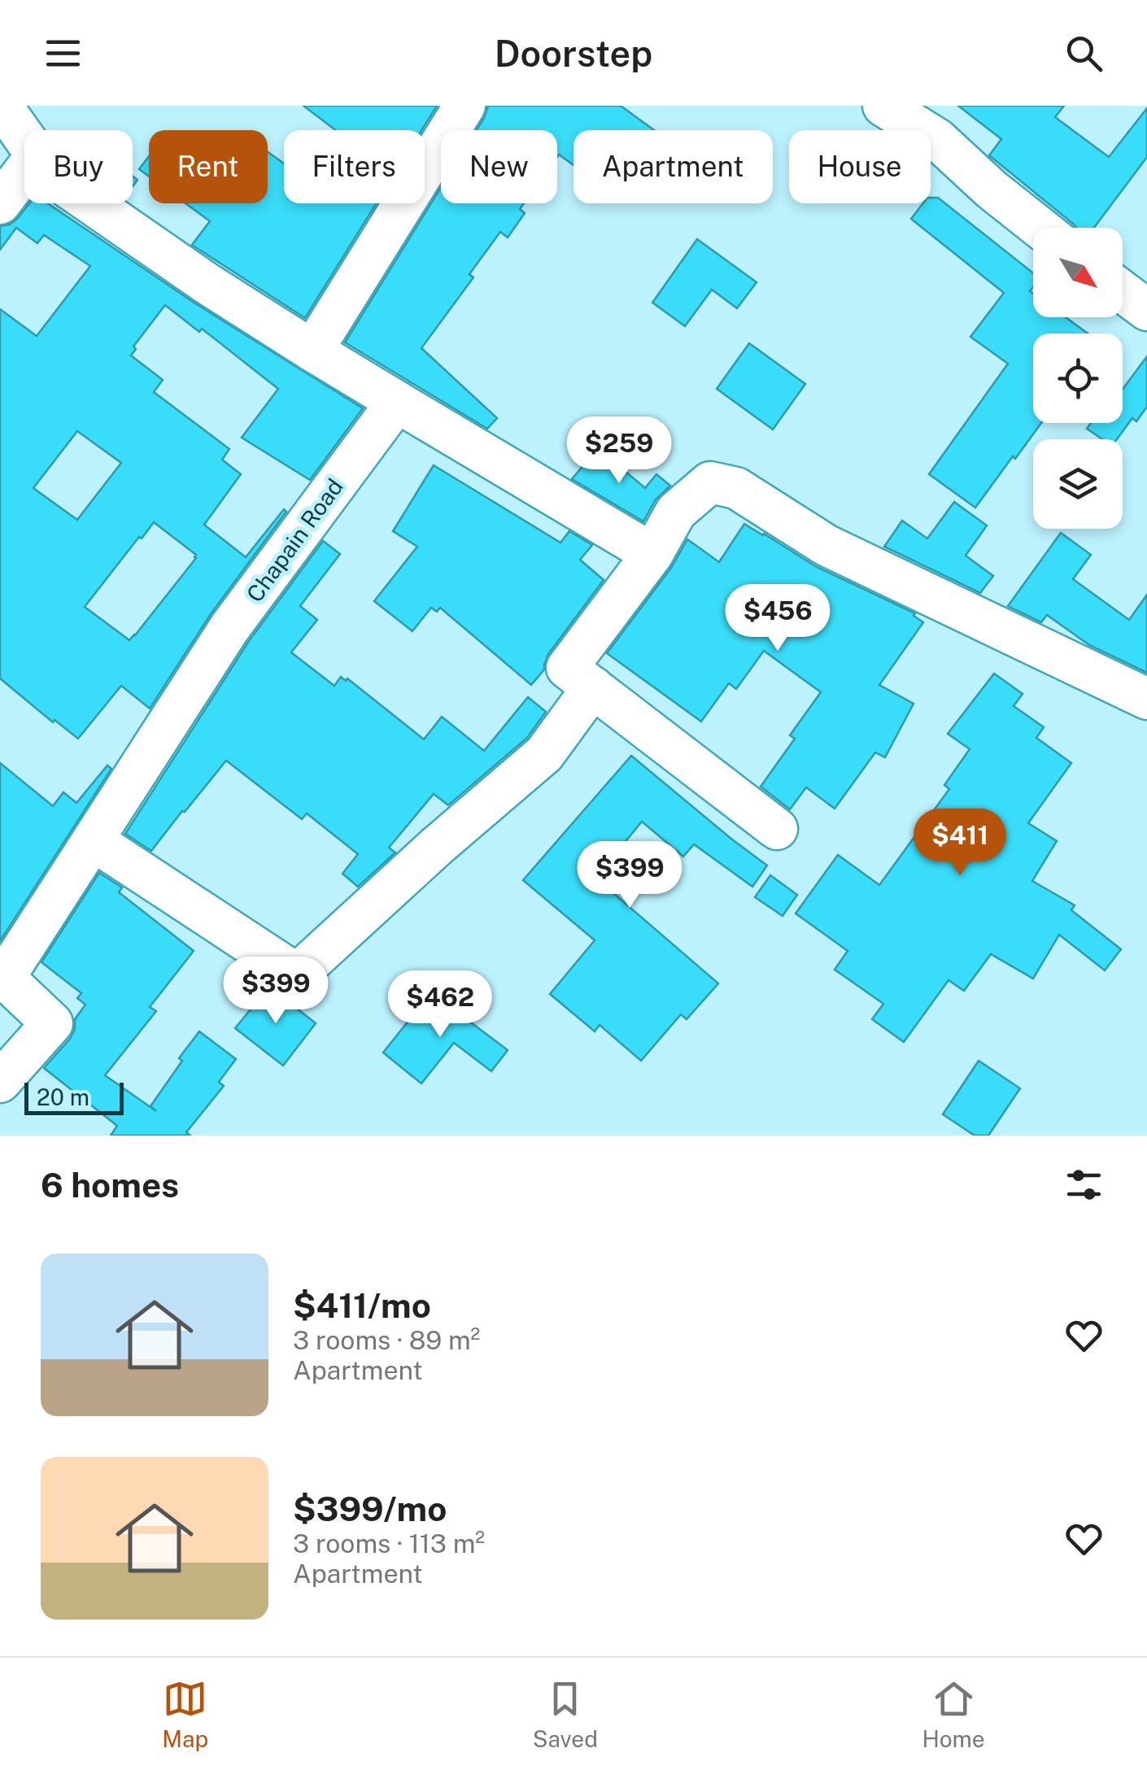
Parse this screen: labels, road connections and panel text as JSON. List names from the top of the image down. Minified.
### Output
{"streets":{"street":["Chapain Road"]},"scale_bar":"20 m","north":"bottom right","page":{"header":"Doorstep","chip":["Buy","Rent","Filters","New","Apartment","House"],"price":["$259","$456","$411","$399","$399","$462"],"scale":"20 m","heading":"6 homes","list":[{"name":"$411/mo","note":"3 rooms · 89 m² · Apartment"},{"name":"$399/mo","note":"3 rooms · 113 m² · Apartment"}],"tabs":["Map","Saved","Home"]}}
